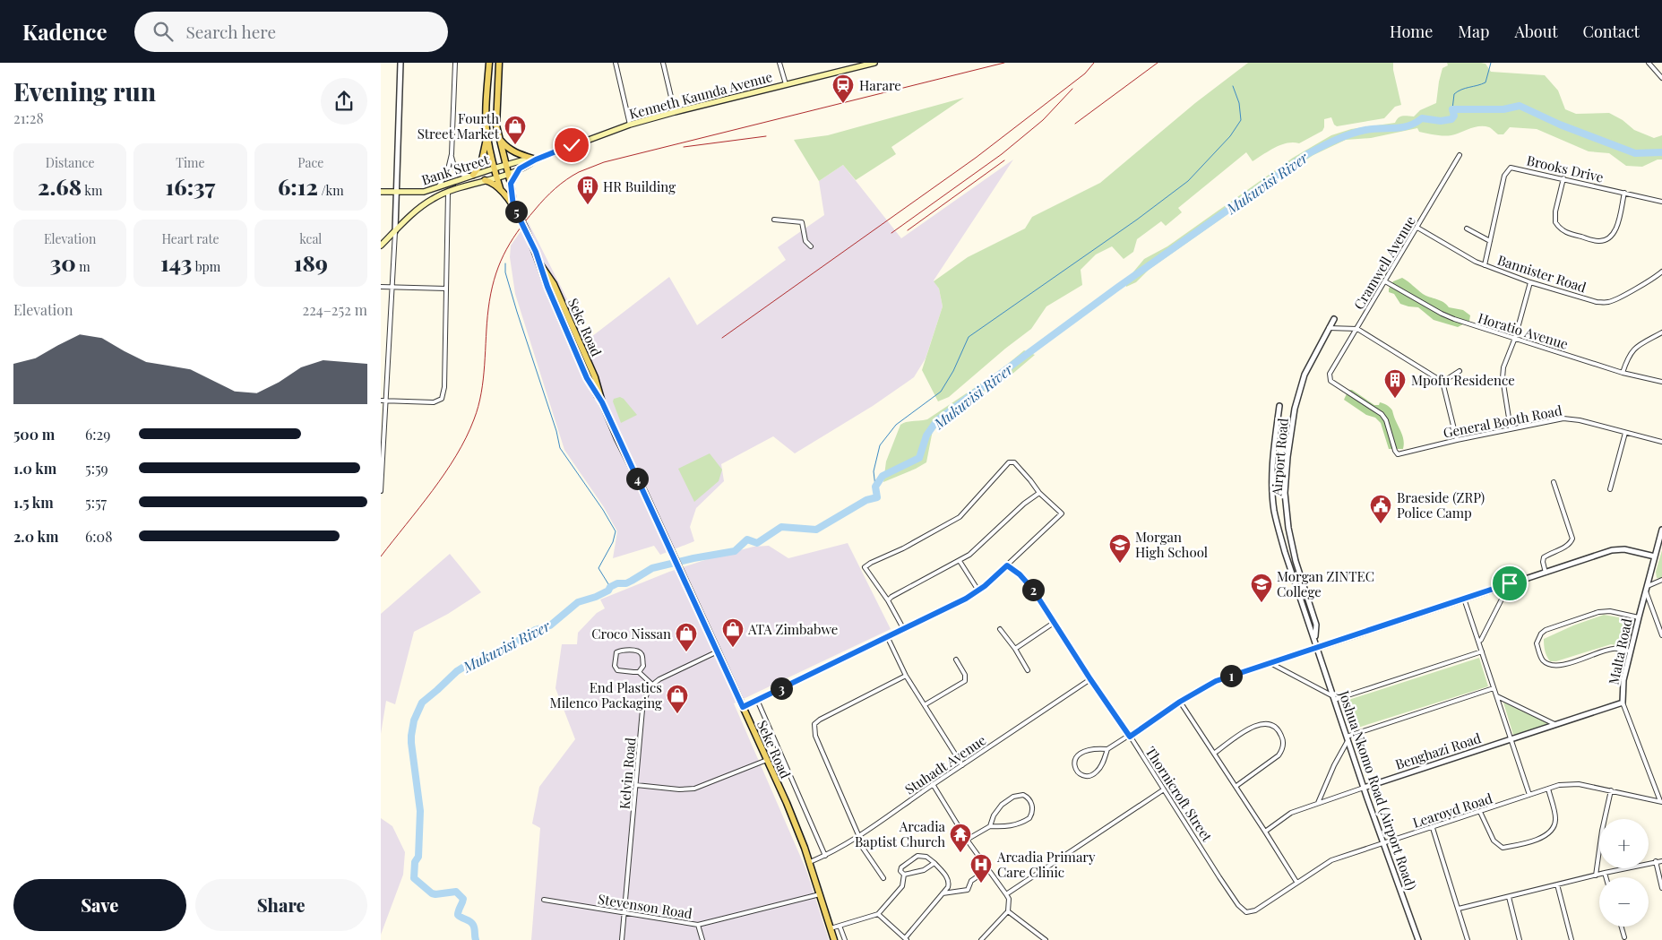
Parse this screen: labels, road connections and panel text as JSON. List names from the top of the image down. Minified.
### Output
{"streets":{"main road":["Kenneth Kaunda Avenue","Bank Street","Seke Road"],"street":["Brooks Drive","Cramwell Avenue","Bannister Road","Horatio Avenue","General Booth Road","Airport Road","Malta Road","Benghazi Road","Stuhadt Avenue","Kelvin Road","Joshua Nkomo Road (Airport Road)","Thornicroft Street","Learoyd Road","Stevenson Road"]},"crossings":[["Kenneth Kaunda Avenue","Bank Street"],["Brooks Drive","Bannister Road"],["Cramwell Avenue","Bannister Road"],["Cramwell Avenue","Horatio Avenue"],["Cramwell Avenue","General Booth Road"],["Seke Road","Stuhadt Avenue"],["Seke Road","Stevenson Road"],["Airport Road","Joshua Nkomo Road (Airport Road)"],["Malta Road","Benghazi Road"],["Malta Road","Learoyd Road"],["Benghazi Road","Joshua Nkomo Road (Airport Road)"],["Stuhadt Avenue","Thornicroft Street"],["Kelvin Road","Stevenson Road"],["Joshua Nkomo Road (Airport Road)","Learoyd Road"],["Thornicroft Street","Learoyd Road"]],"water":["Mukuvisi River"],"places":{"station":["Harare"],"shop":["Fourth Street Market","ATA Zimbabwe","Croco Nissan","End Plastics Milenco Packaging"],"building":["HR Building","Mpofu Residence"],"public building":["Braeside (ZRP) Police Camp"],"school or university":["Morgan High School","Morgan ZINTEC College"],"temple":["Arcadia Baptist Church"],"hospital":["Arcadia Primary Care Clinic"]},"page":{"header":"Kadence","search":"Search here","nav":["Home","Map","About","Contact"],"heading":["Evening run","21:28"],"stats":[["Distance","2.68 km"],["Time","16:37"],["Pace","6:12 /km"],["Elevation","30 m"],["Heart rate","143 bpm"],["kcal","189"]],"pins":["5","4","2","1","3"],"chart":["Elevation","224–252 m"],"list":[{"name":"500 m","note":"6:29"},{"name":"1.0 km","note":"5:59"},{"name":"1.5 km","note":"5:57"},{"name":"2.0 km","note":"6:08"}],"map_buttons":["+","−"],"buttons":["Save","Share"]}}
